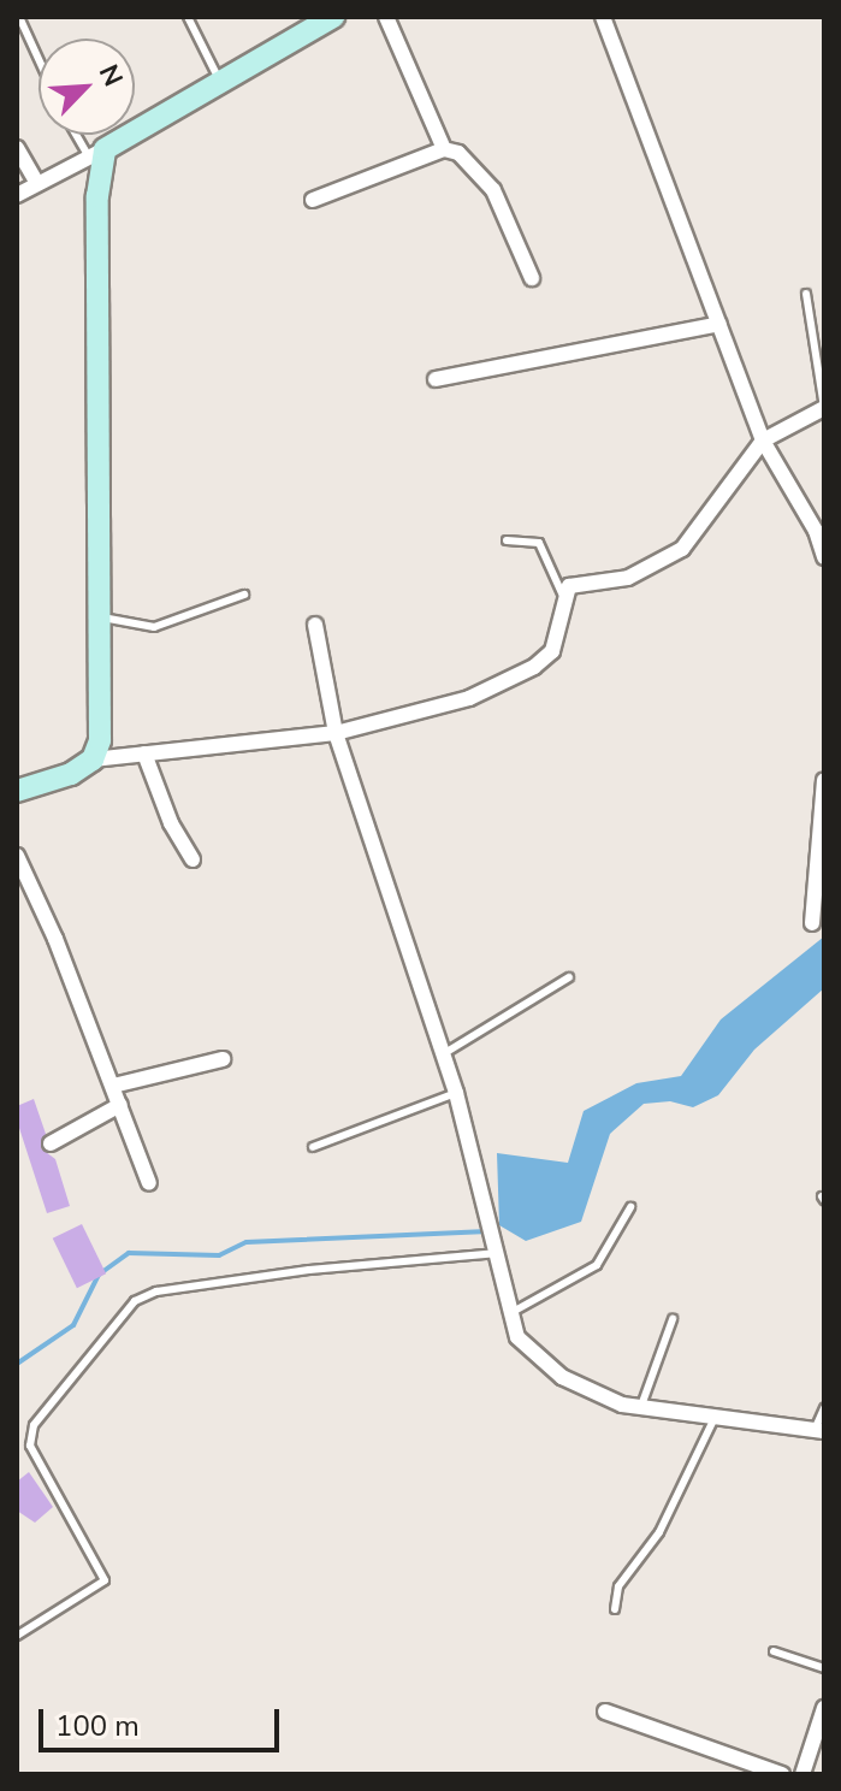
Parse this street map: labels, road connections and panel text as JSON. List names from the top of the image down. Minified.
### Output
{"scale_bar":"100 m","north":"top right"}
